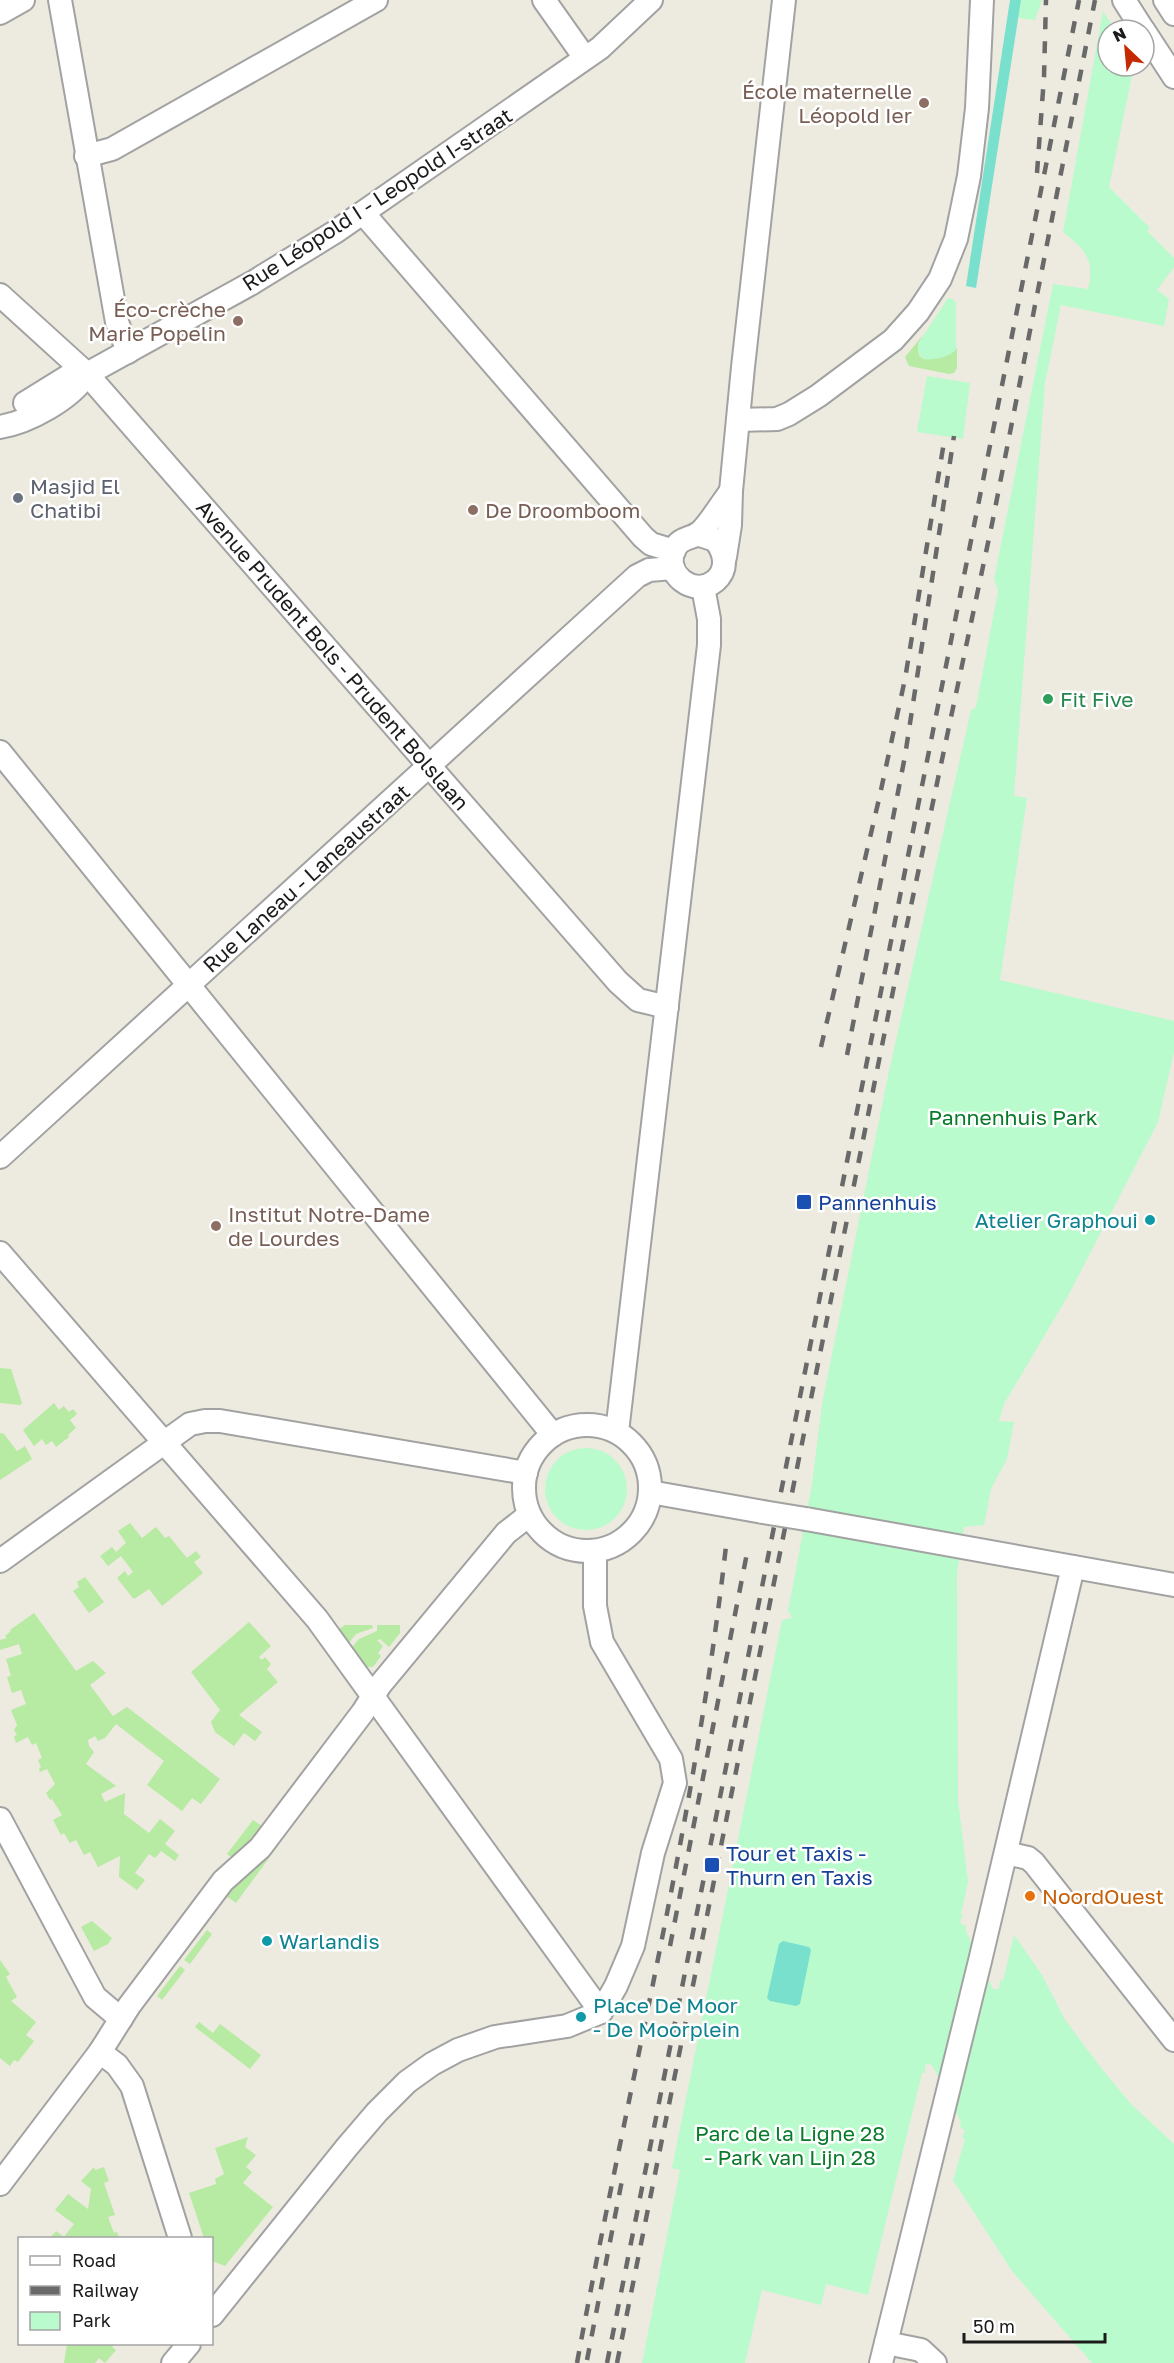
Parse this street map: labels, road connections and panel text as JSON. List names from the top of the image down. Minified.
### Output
{"streets":{"street":["Rue Léopold I - Leopold I-straat","Avenue Prudent Bols - Prudent Bolslaan","Rue Laneau - Laneaustraat"]},"crossings":[["Rue Léopold I - Leopold I-straat","Avenue Prudent Bols - Prudent Bolslaan"],["Avenue Prudent Bols - Prudent Bolslaan","Rue Laneau - Laneaustraat"]],"parks":["Pannenhuis Park","Parc de la Ligne 28 - Park van Lijn 28"],"places":{"other":["École maternelle Léopold Ier","Éco-crèche Marie Popelin","Masjid El Chatibi","De Droomboom","Fit Five","Atelier Graphoui","Institut Notre-Dame de Lourdes","NoordOuest","Warlandis","Place De Moor - De Moorplein"],"transit":["Pannenhuis","Tour et Taxis - Thurn en Taxis"]},"legend":["Road","Railway","Park"],"scale_bar":"50 m","north":"top left"}
